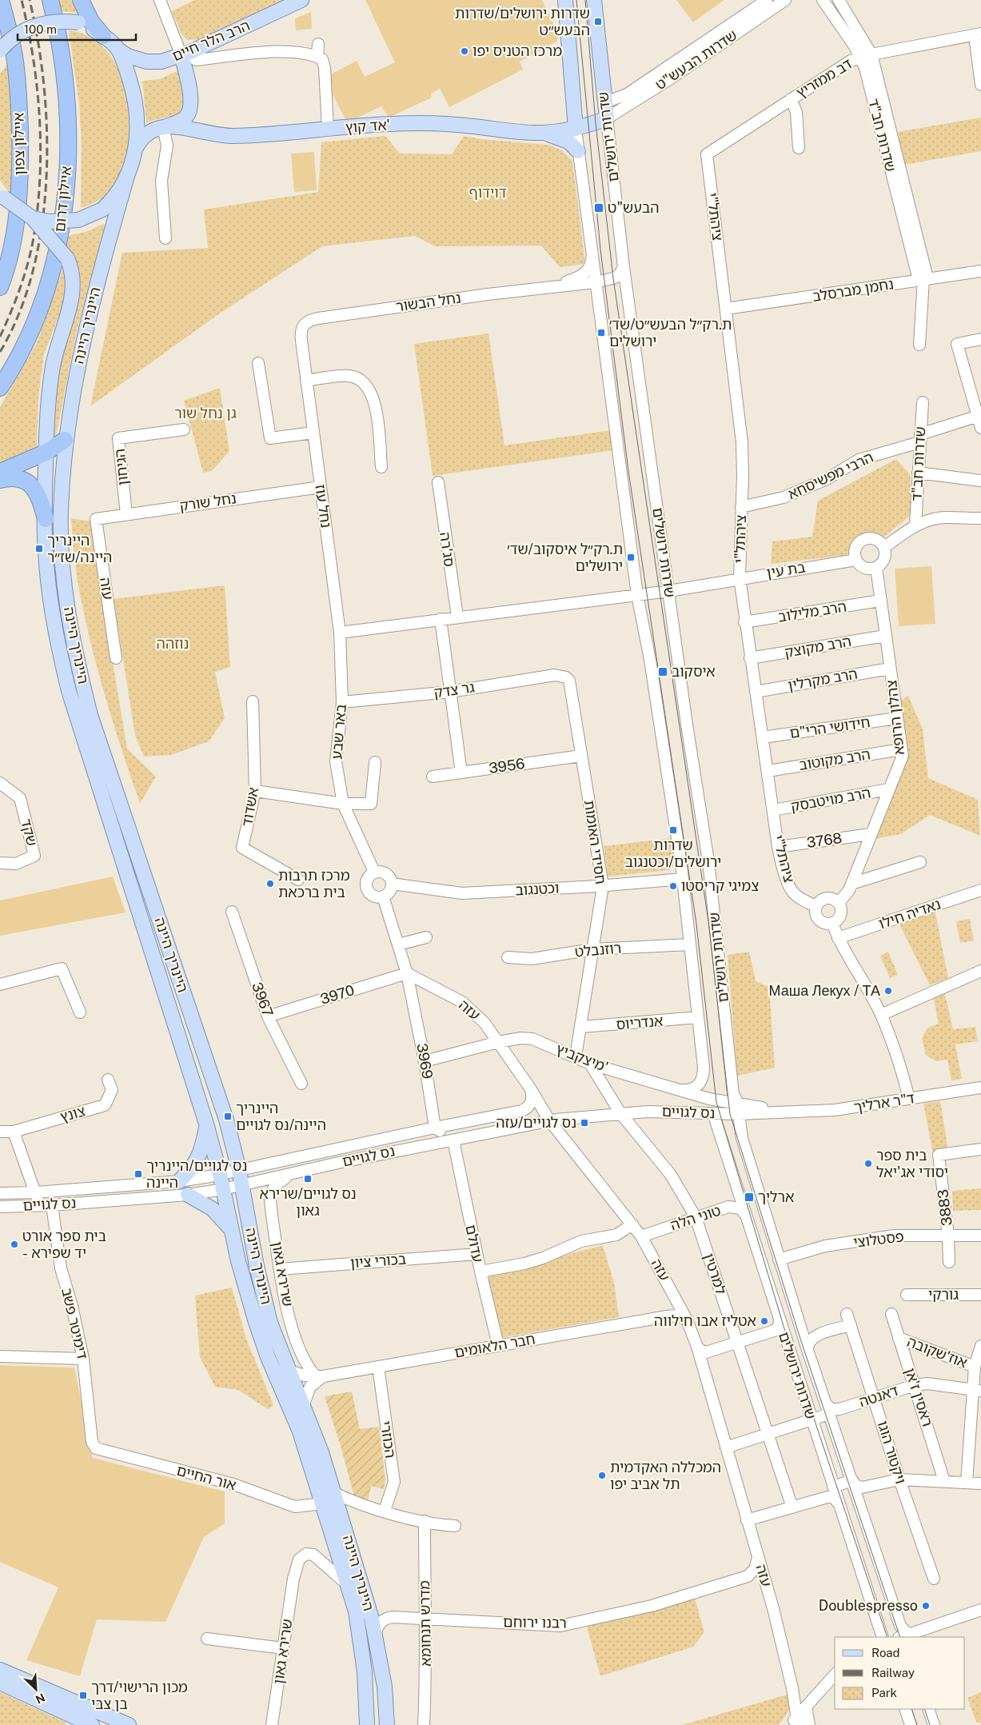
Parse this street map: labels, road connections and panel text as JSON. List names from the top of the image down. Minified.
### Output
{"streets":{"highway":["איילון צפון","איילון דרום"],"main road":["הרב הלר חיים","אד קוץ'","שדרות ירושלים","היינריך היינה"],"street":["שדרות הבעש\"ט","דב ממזריץ","שדרות חב\"ד","ציהתל\"י","נחמן מברסלב","נחל הבשור","הגיחון","הרבי מפשיסחא","נחל שורק","נחל עוז","סג'רה","בת עין","עזה","הרב מלילוב","הרב מקוצק","הרב מקרלין","גר צדק","צהלון הרופא","חידושי הרי\"ם","באר שבע","הרב מקוטוב","3956","הרב מויטבסק","אשדוד","שקד","3768","חסידי האומות","וכטנגוב","נאדיה חילו","רוזנבלט","3970","3967","אנדריוס","מיצקביץ'","3969","ד\"ר ארליך","נס לגויים","צונץ","3883","טוני הלה","פסטלוצי","עדולם","בכורי ציון","שרירא גאון","למרטין","גורקי","דימיטר פשב","חבר הלאומים","אוז'שקובה","דאנטה","ראסין ז'אן","הכוזרי","ויקטור הוגו","אור החיים","רבנו ירוחם","מדרש תנחומא"]},"crossings":[["שדרות הבעש\"ט","אד קוץ'"],["שדרות הבעש\"ט","שדרות ירושלים"],["דב ממזריץ","שדרות חב\"ד"],["דב ממזריץ","ציהתל\"י"],["אד קוץ'","שדרות ירושלים"],["שדרות חב\"ד","נחמן מברסלב"],["שדרות חב\"ד","הרבי מפשיסחא"],["שדרות ירושלים","נחל הבשור"],["שדרות ירושלים","בת עין"],["שדרות ירושלים","וכטנגוב"],["שדרות ירושלים","רוזנבלט"],["שדרות ירושלים","אנדריוס"],["שדרות ירושלים","מיצקביץ'"],["שדרות ירושלים","ד\"ר ארליך"],["שדרות ירושלים","נס לגויים"],["שדרות ירושלים","טוני הלה"],["שדרות ירושלים","פסטלוצי"],["שדרות ירושלים","דאנטה"],["ציהתל\"י","נחמן מברסלב"],["ציהתל\"י","הרבי מפשיסחא"],["ציהתל\"י","בת עין"],["ציהתל\"י","הרב מלילוב"],["ציהתל\"י","הרב מקוצק"],["ציהתל\"י","הרב מקרלין"],["ציהתל\"י","צהלון הרופא"],["ציהתל\"י","חידושי הרי\"ם"],["ציהתל\"י","הרב מקוטוב"],["ציהתל\"י","הרב מויטבסק"],["ציהתל\"י","3768"],["נחל הבשור","נחל עוז"],["היינריך היינה","נס לגויים"],["היינריך היינה","שרירא גאון"],["היינריך היינה","חבר הלאומים"],["היינריך היינה","אור החיים"],["היינריך היינה","רבנו ירוחם"],["הגיחון","נחל שורק"],["נחל שורק","נחל עוז"],["נחל שורק","עזה"],["נחל עוז","באר שבע"],["בת עין","צהלון הרופא"],["עזה","3970"],["עזה","מיצקביץ'"],["עזה","3969"],["עזה","נס לגויים"],["עזה","טוני הלה"],["עזה","חבר הלאומים"],["עזה","דאנטה"],["הרב מלילוב","צהלון הרופא"],["הרב מקוצק","צהלון הרופא"],["הרב מקרלין","צהלון הרופא"],["גר צדק","באר שבע"],["גר צדק","חסידי האומות"],["צהלון הרופא","חידושי הרי\"ם"],["צהלון הרופא","הרב מקוטוב"],["צהלון הרופא","הרב מויטבסק"],["צהלון הרופא","3768"],["באר שבע","וכטנגוב"],["3956","חסידי האומות"],["חסידי האומות","וכטנגוב"],["חסידי האומות","רוזנבלט"],["חסידי האומות","אנדריוס"],["חסידי האומות","מיצקביץ'"],["3970","3967"],["3970","3969"],["מיצקביץ'","3969"],["מיצקביץ'","ד\"ר ארליך"],["מיצקביץ'","נס לגויים"],["מיצקביץ'","למרטין"],["3969","נס לגויים"],["ד\"ר ארליך","נס לגויים"],["נס לגויים","עדולם"],["נס לגויים","שרירא גאון"],["נס לגויים","למרטין"],["נס לגויים","דימיטר פשב"],["3883","פסטלוצי"],["טוני הלה","למרטין"],["עדולם","בכורי ציון"],["עדולם","חבר הלאומים"],["בכורי ציון","שרירא גאון"],["שרירא גאון","חבר הלאומים"],["למרטין","דאנטה"],["דימיטר פשב","אור החיים"],["חבר הלאומים","הכוזרי"],["אוז'שקובה","ראסין ז'אן"],["דאנטה","ראסין ז'אן"],["דאנטה","ויקטור הוגו"],["רבנו ירוחם","מדרש תנחומא"]],"parks":["דוידוף","גן נחל שור","נוזהה"],"places":{"transit":["שדרות ירושלים/שדרות הבעש״ט","הבעש\"ט","ת.רק״ל הבעש״ט/שד׳ ירושלים","היינריך היינה/שז״ר","ת.רק״ל איסקוב/שד׳ ירושלים","איסקוב","שדרות ירושלים/וכטנגוב","היינריך היינה/נס לגויים","נס לגויים/עזה","נס לגויים/היינריך היינה","נס לגויים/שרירא גאון","ארליך","מכון הרישוי/דרך בן צבי"],"other":["מרכז הטניס יפו","מרכז תרבות בית ברכאת","צמיגי קריסטו","Маша Лекух / ТА","בית ספר יסודי אג'יאל","בית ספר אורט - יד שפירא","אטליז אבו חילווה","המכללה האקדמית תל אביב יפו","Doublespresso"]},"legend":["Road","Railway","Park"],"scale_bar":"100 m","north":"bottom right"}
